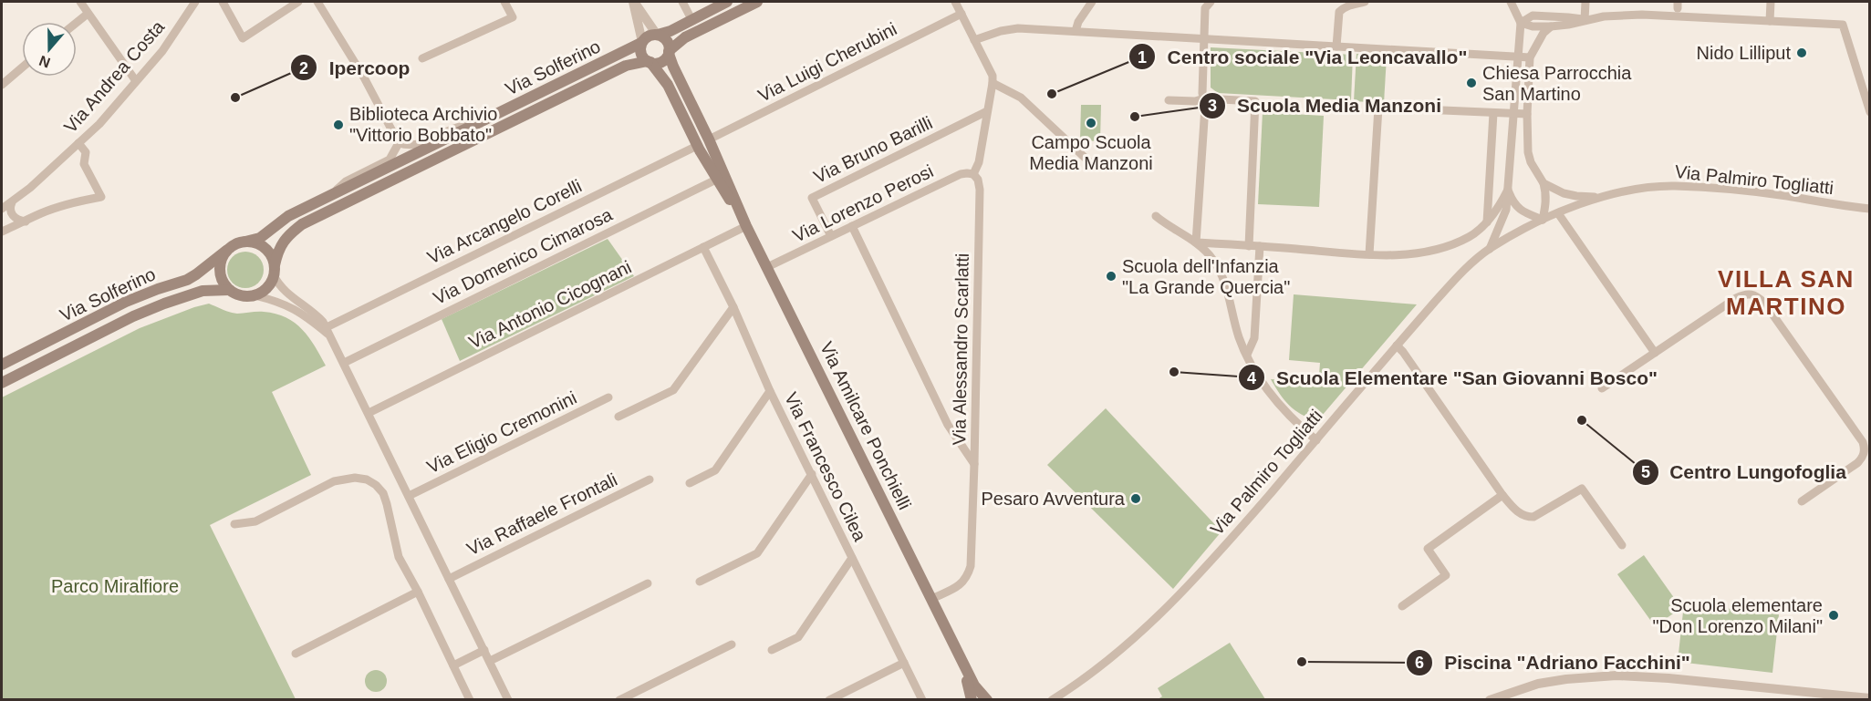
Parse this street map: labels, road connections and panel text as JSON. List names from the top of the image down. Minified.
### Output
{"streets":{"main road":["Via Solferino","Via Amilcare Ponchielli"],"street":["Via Luigi Cherubini","Via Andrea Costa","Via Bruno Barilli","Via Palmiro Togliatti","Via Lorenzo Perosi","Via Arcangelo Corelli","Via Domenico Cimarosa","Via Antonio Cicognani","Via Alessandro Scarlatti","Via Eligio Cremonini","Via Francesco Cilea","Via Raffaele Frontali"]},"crossings":[["Via Luigi Cherubini","Via Amilcare Ponchielli"],["Via Solferino","Via Amilcare Ponchielli"],["Via Bruno Barilli","Via Lorenzo Perosi"],["Via Lorenzo Perosi","Via Alessandro Scarlatti"],["Via Lorenzo Perosi","Via Amilcare Ponchielli"],["Via Arcangelo Corelli","Via Amilcare Ponchielli"],["Via Domenico Cimarosa","Via Amilcare Ponchielli"],["Via Antonio Cicognani","Via Amilcare Ponchielli"],["Via Antonio Cicognani","Via Francesco Cilea"],["Via Alessandro Scarlatti","Via Amilcare Ponchielli"]],"districts":["VILLA SAN MARTINO"],"parks":["Parco Miralfiore"],"places":["Nido Lilliput","Chiesa Parrocchia San Martino","Centro sociale \"Via Leoncavallo\"","Ipercoop","Scuola Media Manzoni","Campo Scuola Media Manzoni","Biblioteca Archivio \"Vittorio Bobbato\"","Scuola dell'Infanzia \"La Grande Quercia\"","Scuola Elementare \"San Giovanni Bosco\"","Centro Lungofoglia","Pesaro Avventura","Scuola elementare \"Don Lorenzo Milani\"","Piscina \"Adriano Facchini\""],"north":"bottom"}
